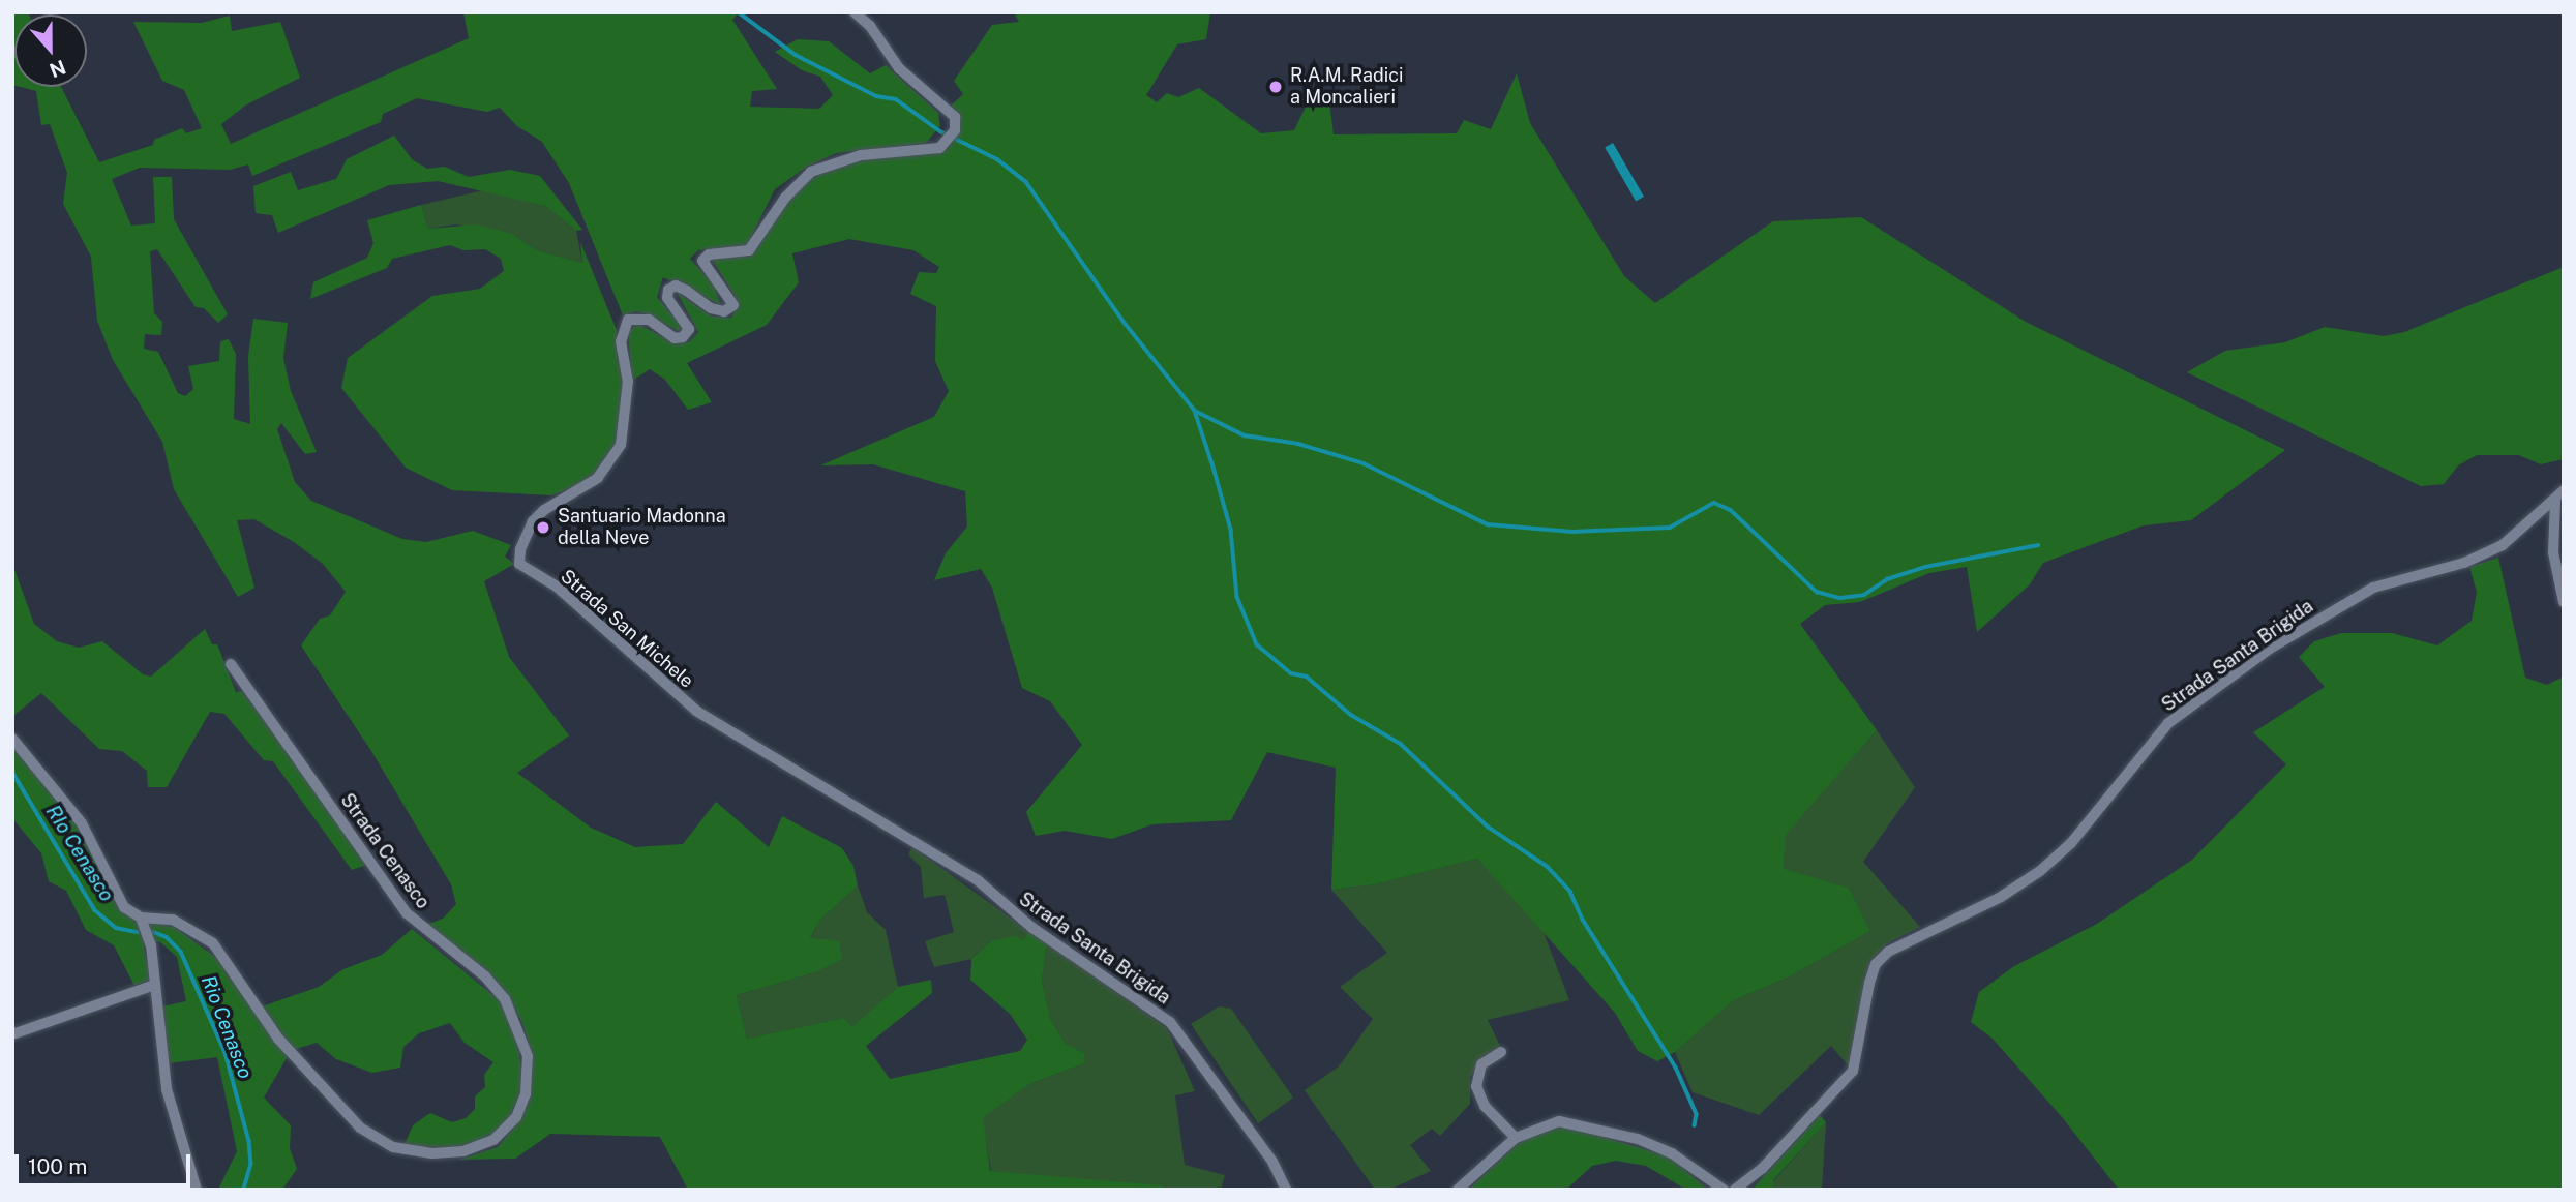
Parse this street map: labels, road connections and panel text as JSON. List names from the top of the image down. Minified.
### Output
{"streets":{"street":["Strada San Michele","Strada Santa Brigida","Strada Cenasco"]},"crossings":[["Strada San Michele","Strada Santa Brigida"]],"water":["RIo Cenasco","Rio Cenasco"],"places":["R.A.M. Radici a Moncalieri","Santuario Madonna della Neve"],"scale_bar":"100 m","north":"bottom"}
